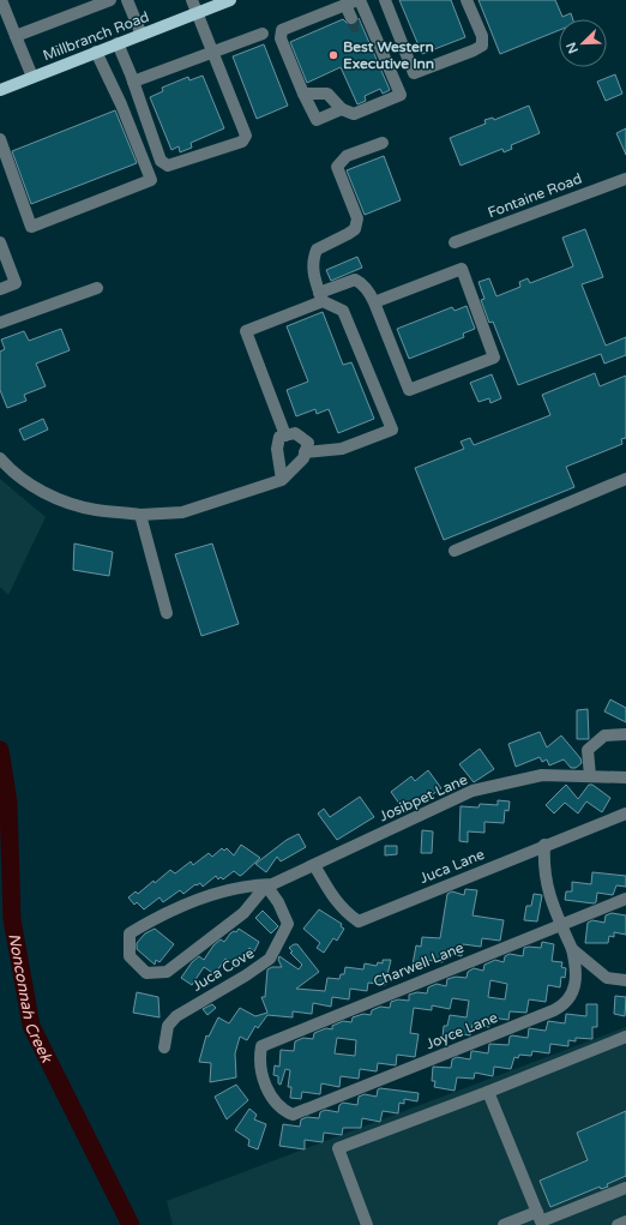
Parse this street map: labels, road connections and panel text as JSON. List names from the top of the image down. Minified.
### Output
{"streets":{"main road":["Millbranch Road"],"street":["Fontaine Road","Josibpet Lane","Juca Lane","Charwell Lane","Juca Cove","Joyce Lane"]},"crossings":[["Josibpet Lane","Juca Lane"],["Josibpet Lane","Juca Cove"],["Charwell Lane","Joyce Lane"]],"water":["Nonconnah Creek"],"places":["Best Western Executive Inn"],"north":"bottom left"}
